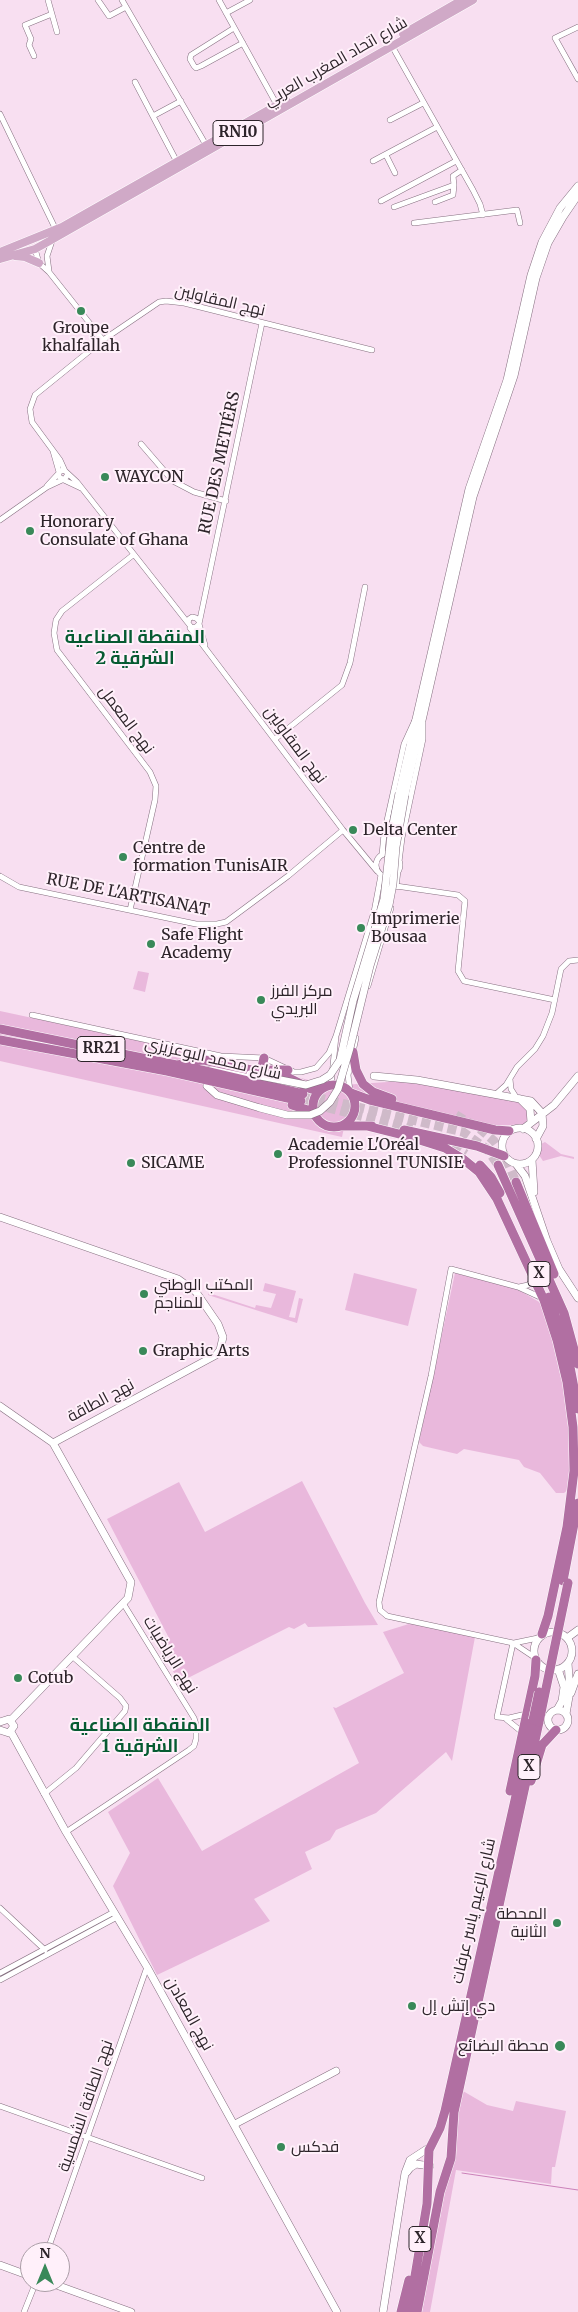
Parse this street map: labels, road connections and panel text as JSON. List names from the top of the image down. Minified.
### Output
{"streets":{"highway":["RR21","شارع محمد البوعزيزي","X","شارع الزعيم ياسر عرفات"],"main road":["شارع اتحاد المغرب العربي","RN10"],"street":["نهج المقاولين","RUE DES METIÉRS","نهج المعمل","RUE DE L'ARTISANAT","نهج الطاقة","نهج الرياضيات","نهج المعادن","نهج الطاقة الشمسية"]},"crossings":[["نهج المقاولين","RUE DES METIÉRS"],["نهج المقاولين","نهج المعمل"],["نهج المقاولين","RUE DE L'ARTISANAT"],["نهج المعمل","RUE DE L'ARTISANAT"],["X","شارع الزعيم ياسر عرفات"],["نهج الرياضيات","نهج المعادن"],["نهج المعادن","نهج الطاقة الشمسية"]],"districts":["المنقطة الصناعية الشرقية 2","المنقطة الصناعية الشرقية 1"],"places":["Groupe khalfallah","WAYCON","Honorary Consulate of Ghana","Delta Center","Centre de formation TunisAIR","Imprimerie Bousaa","Safe Flight Academy","مركز الفرز البريدي","Academie L'Oréal Professionnel TUNISIE","SICAME","المكتب الوطني للمناجم","Graphic Arts","Cotub","المحطة الثانية","دي إتش إل","محطة البضائع","فدكس"],"north":"top"}
